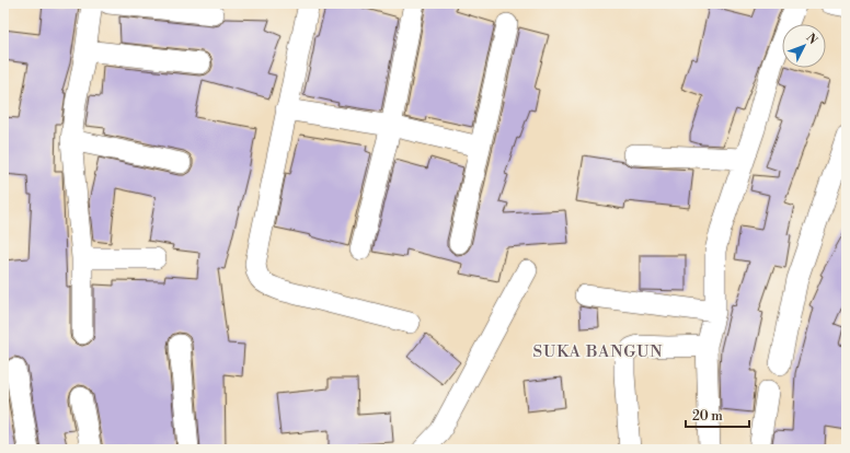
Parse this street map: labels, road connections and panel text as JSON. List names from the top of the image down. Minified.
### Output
{"districts":["SUKA BANGUN"],"scale_bar":"20 m","north":"top right"}
